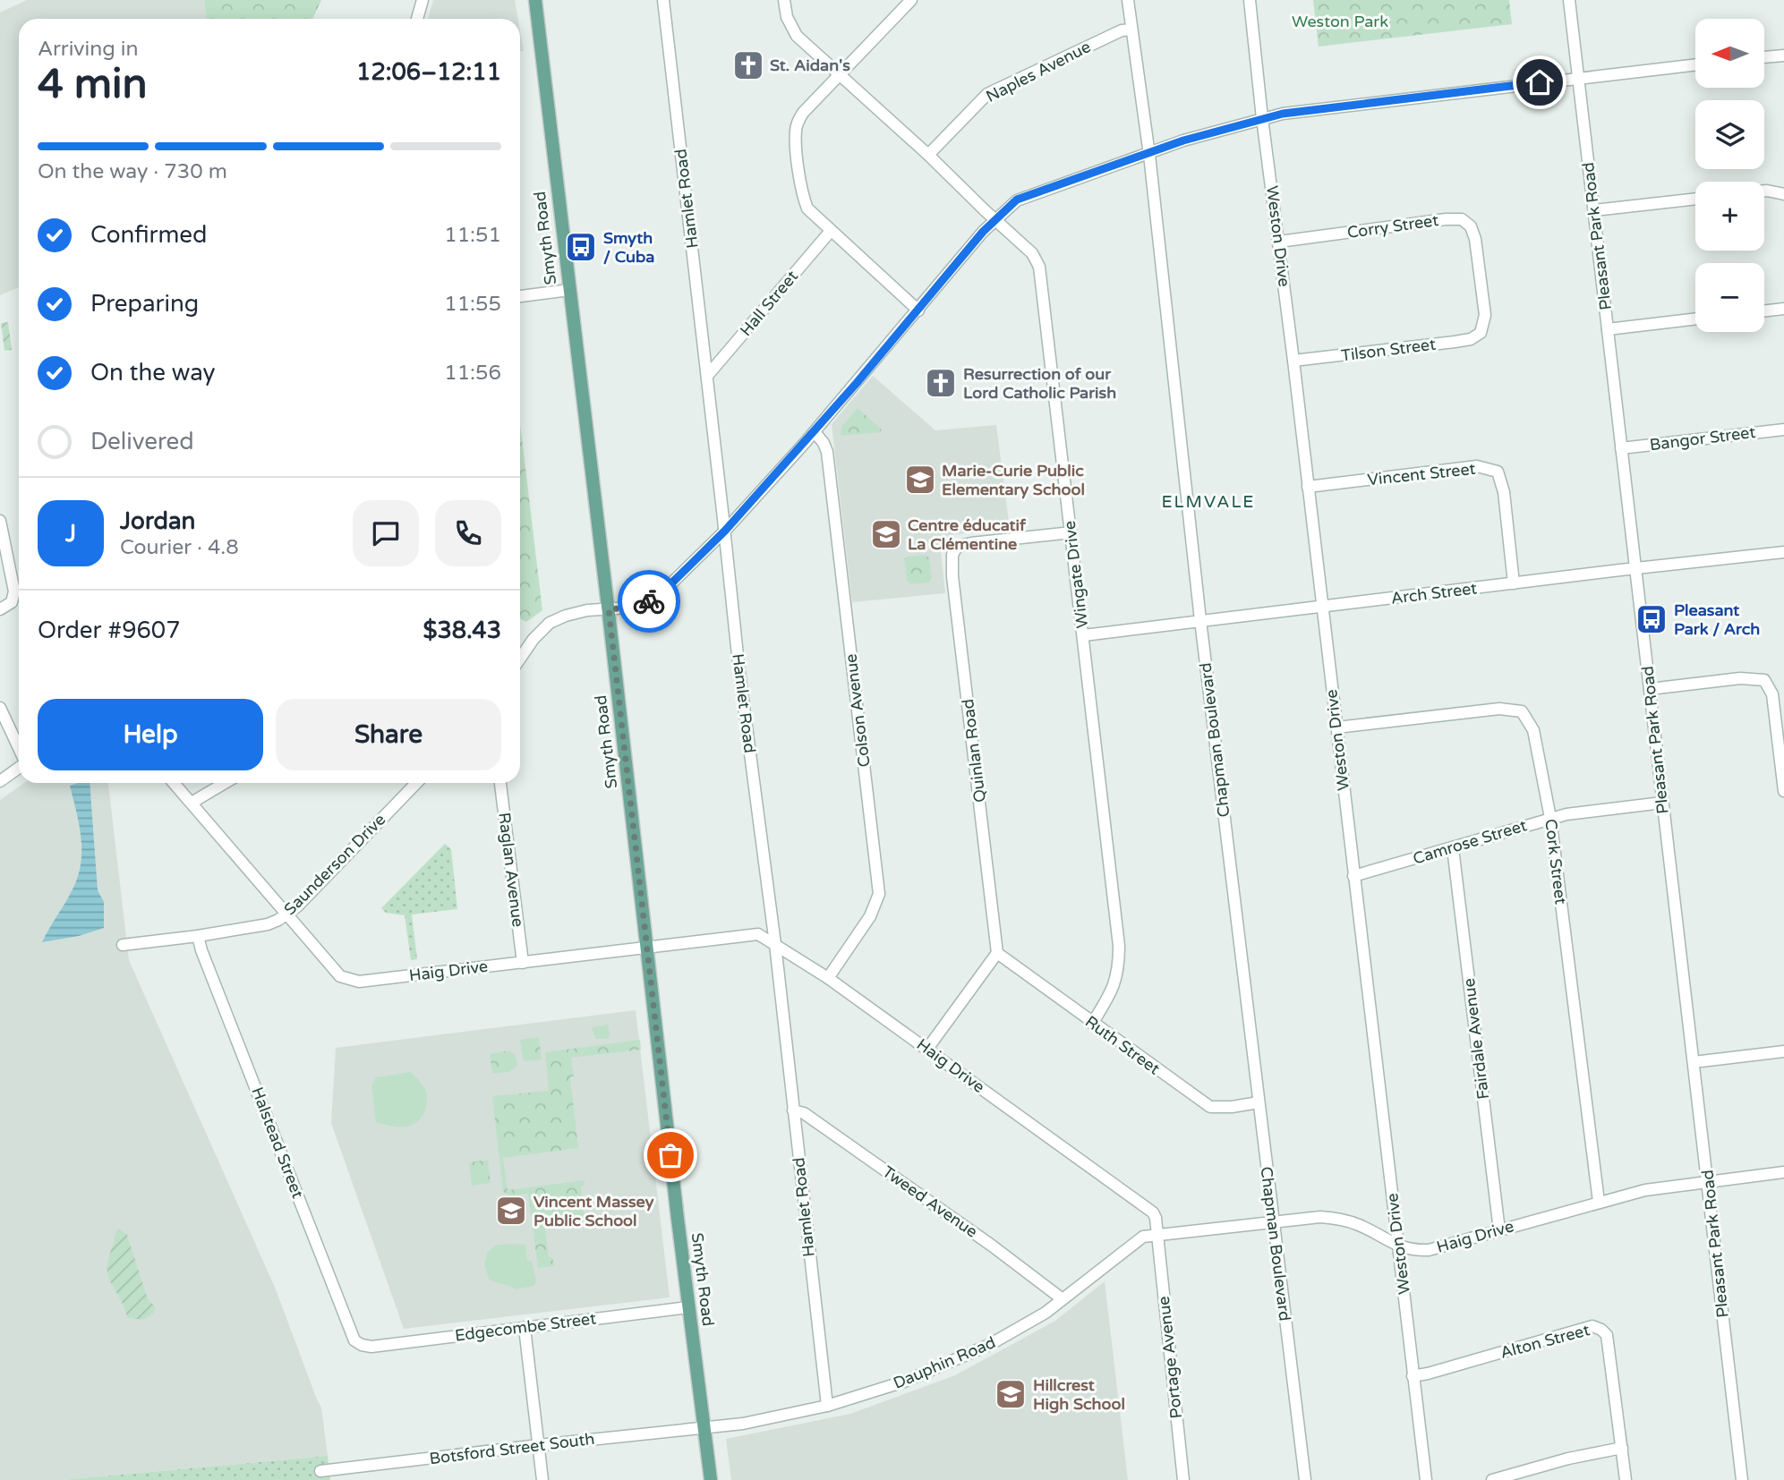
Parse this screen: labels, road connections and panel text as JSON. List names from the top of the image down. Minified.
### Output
{"streets":{"main road":["Smyth Road"],"street":["Naples Avenue","Hamlet Road","Corry Street","Weston Drive","Pleasant Park Road","Hall Street","Tilson Street","Bangor Street","Vincent Street","Wingate Drive","Arch Street","Colson Avenue","Chapman Boulevard","Quinlan Road","Camrose Street","Cork Street","Saunderson Drive","Raglan Avenue","Haig Drive","Fairdale Avenue","Ruth Street","Halstead Street","Tweed Avenue","Edgecombe Street","Alton Street","Portage Avenue","Dauphin Road","Botsford Street South"]},"crossings":[["Naples Avenue","Wingate Drive"],["Naples Avenue","Chapman Boulevard"],["Hamlet Road","Hall Street"],["Hamlet Road","Haig Drive"],["Hamlet Road","Tweed Avenue"],["Hamlet Road","Dauphin Road"],["Corry Street","Weston Drive"],["Corry Street","Tilson Street"],["Weston Drive","Tilson Street"],["Weston Drive","Vincent Street"],["Weston Drive","Arch Street"],["Weston Drive","Camrose Street"],["Weston Drive","Cork Street"],["Weston Drive","Haig Drive"],["Weston Drive","Alton Street"],["Pleasant Park Road","Bangor Street"],["Pleasant Park Road","Arch Street"],["Pleasant Park Road","Camrose Street"],["Pleasant Park Road","Haig Drive"],["Smyth Road","Haig Drive"],["Smyth Road","Edgecombe Street"],["Smyth Road","Dauphin Road"],["Smyth Road","Botsford Street South"],["Vincent Street","Arch Street"],["Wingate Drive","Arch Street"],["Wingate Drive","Quinlan Road"],["Wingate Drive","Ruth Street"],["Arch Street","Chapman Boulevard"],["Colson Avenue","Haig Drive"],["Chapman Boulevard","Haig Drive"],["Chapman Boulevard","Ruth Street"],["Quinlan Road","Ruth Street"],["Camrose Street","Cork Street"],["Camrose Street","Fairdale Avenue"],["Cork Street","Haig Drive"],["Saunderson Drive","Haig Drive"],["Saunderson Drive","Halstead Street"],["Raglan Avenue","Haig Drive"],["Haig Drive","Fairdale Avenue"],["Haig Drive","Portage Avenue"],["Haig Drive","Dauphin Road"],["Halstead Street","Edgecombe Street"],["Tweed Avenue","Dauphin Road"],["Portage Avenue","Dauphin Road"],["Dauphin Road","Botsford Street South"]],"districts":["ELMVALE"],"parks":["Weston Park"],"places":{"church":["St. Aidan's","Resurrection of our Lord Catholic Parish"],"bus stop":["Smyth / Cuba","Pleasant Park / Arch"],"school or university":["Marie-Curie Public Elementary School","Centre éducatif La Clémentine","Vincent Massey Public School","Hillcrest High School"]},"north":"left","page":{"map_buttons":["+","−"],"heading":["4 min","Arriving in","12:06–12:11"],"panel":["Jordan","Courier · 4.8","Order #9607","$38.43"],"bar":"On the way · 730 m","list":[["Confirmed","11:51"],["Preparing","11:55"],["On the way","11:56"],"Delivered"],"round":"J","buttons":["Help","Share"]}}
